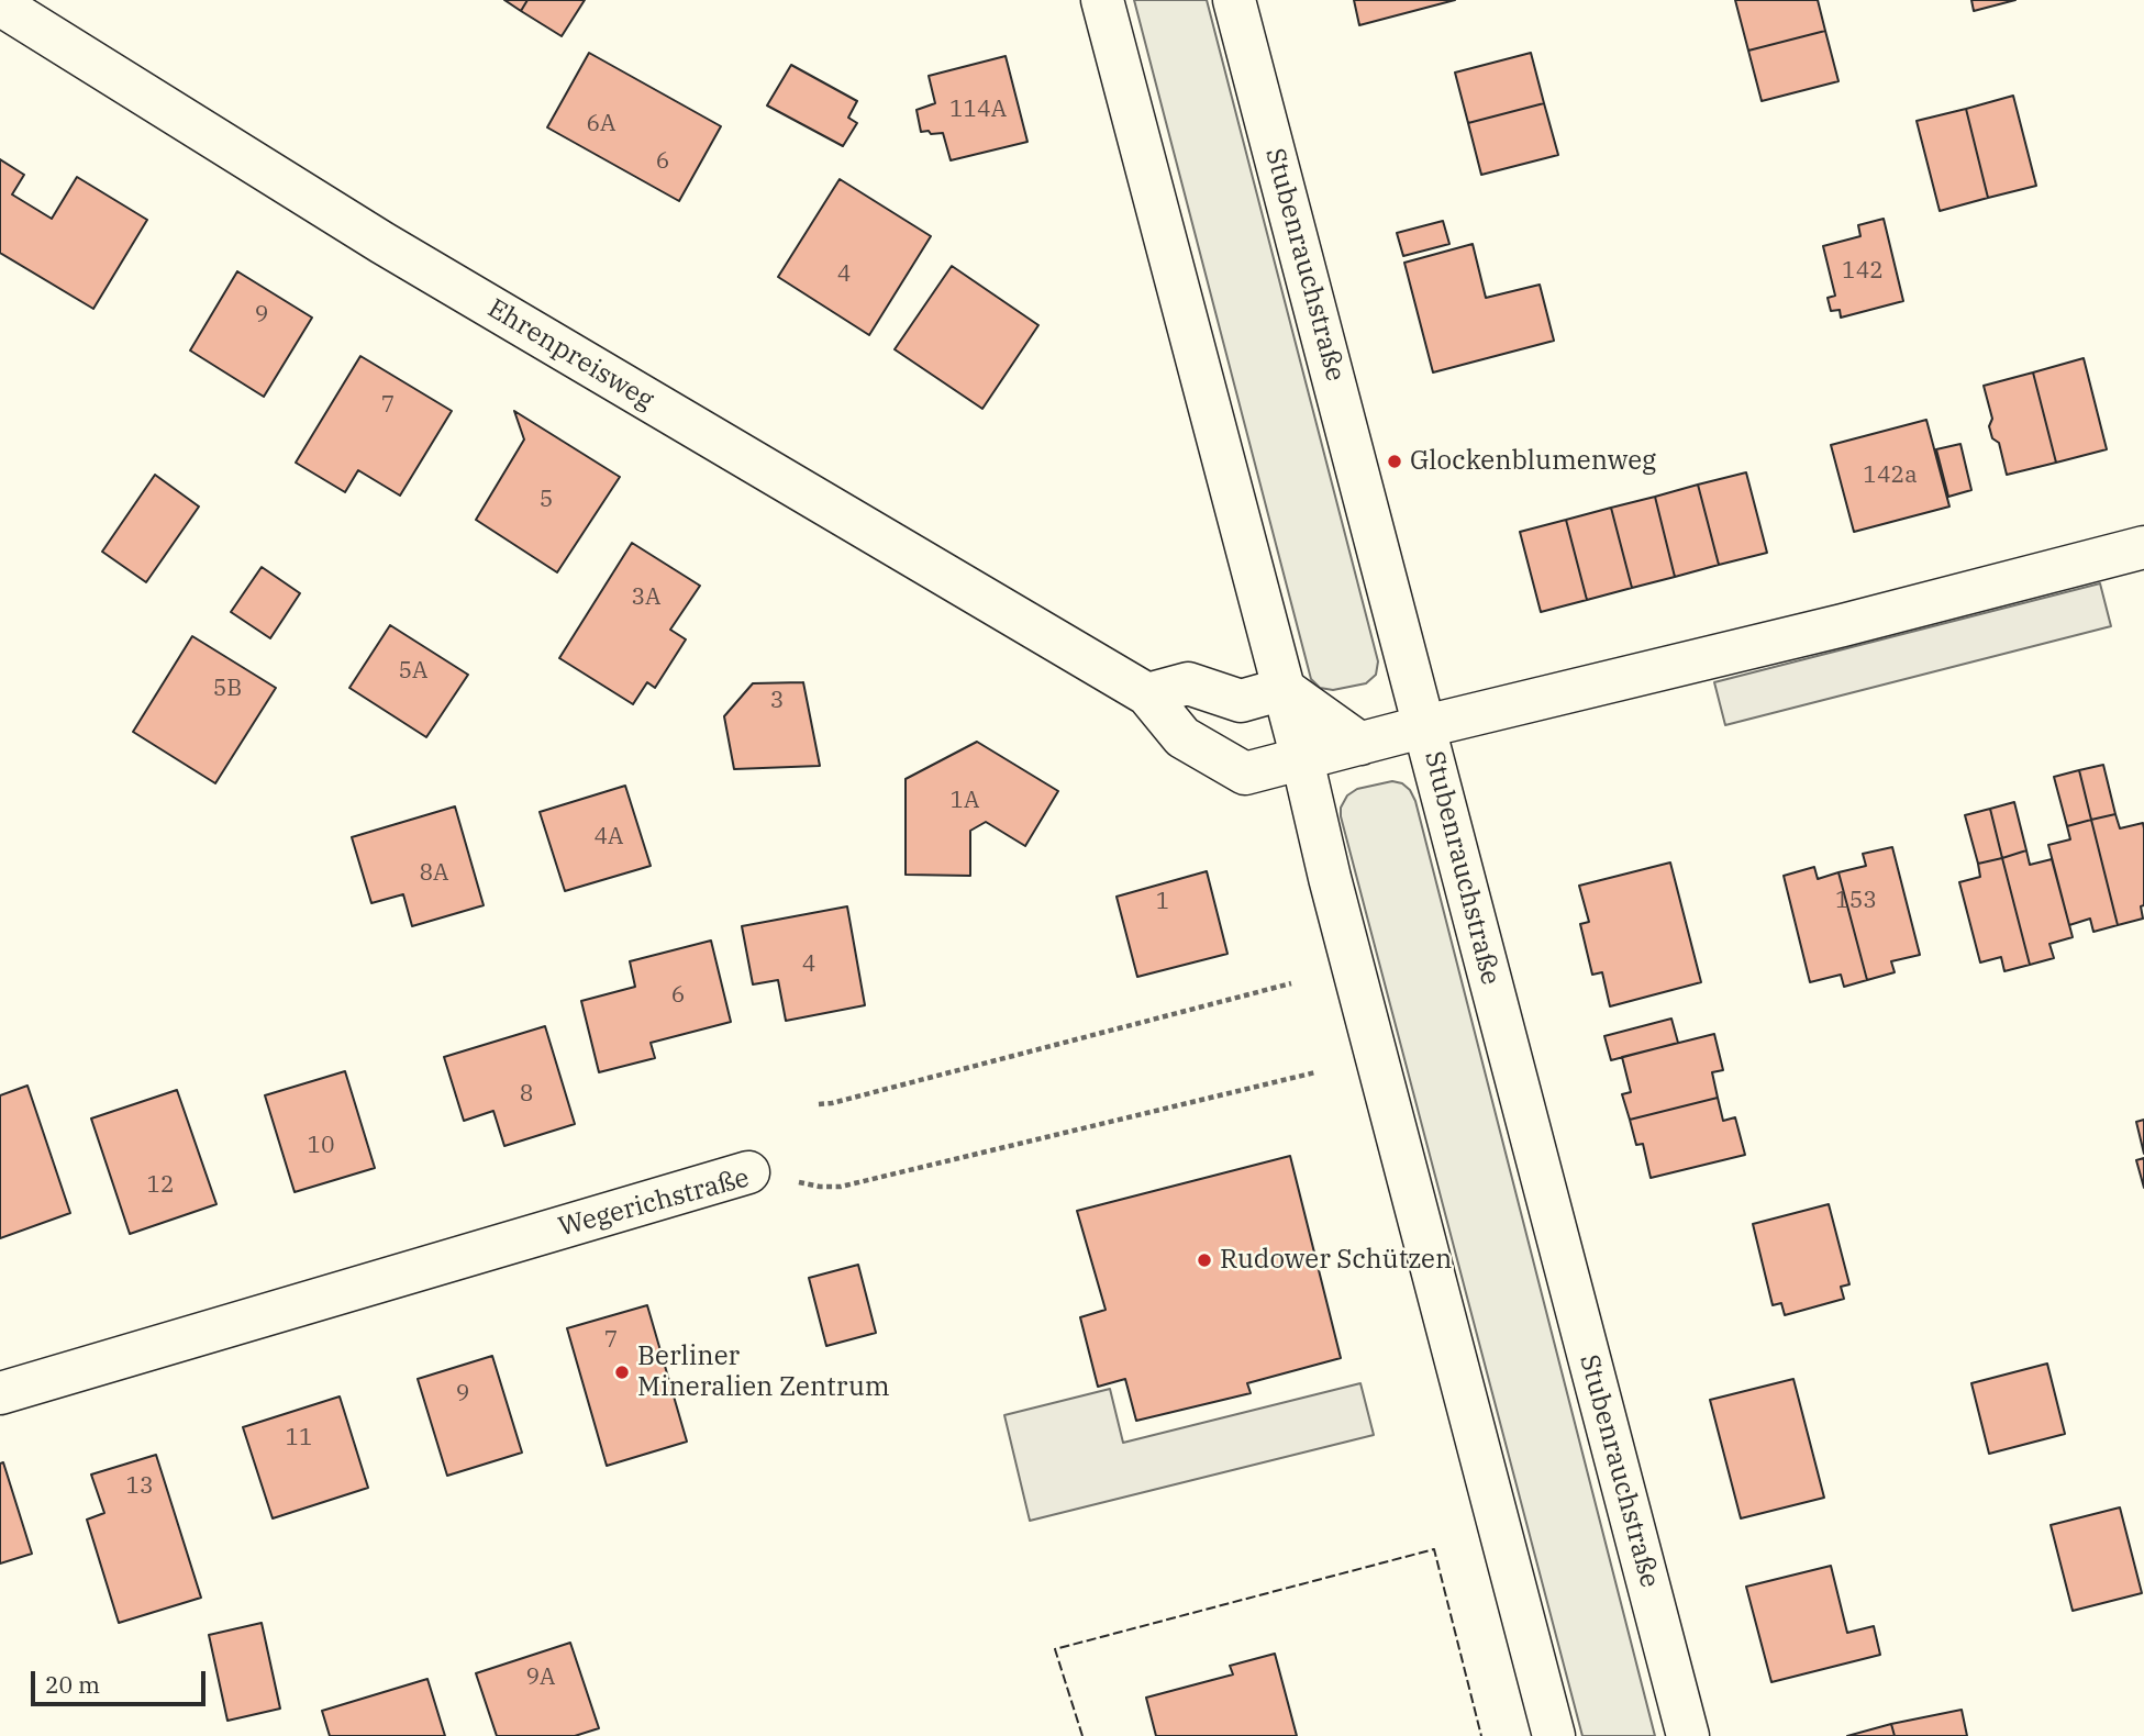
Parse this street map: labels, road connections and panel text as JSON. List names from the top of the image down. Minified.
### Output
{"streets":{"main road":["Stubenrauchstraße","Ehrenpreisweg","Wegerichstraße"]},"places":["Glockenblumenweg","Rudower Schützen","Berliner Mineralien Zentrum"],"house_numbers":["114A","6A","6","142","4","9","7","142a","5","3A","5A","5B","3","1A","4A","8A","153","1","4","6","8","10","12","7","9","11","13","9A"],"scale_bar":"20 m"}
